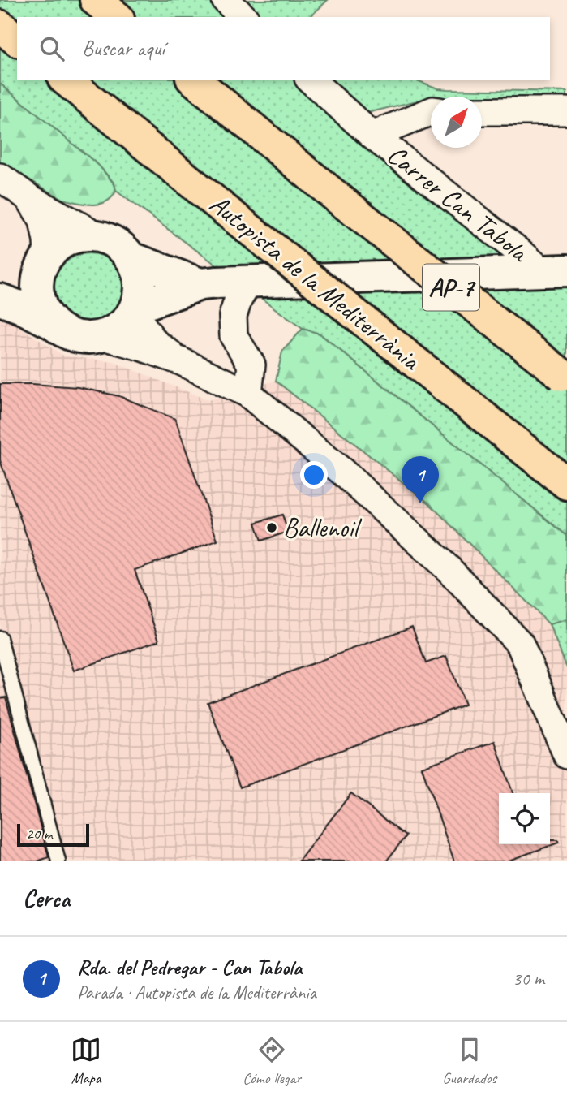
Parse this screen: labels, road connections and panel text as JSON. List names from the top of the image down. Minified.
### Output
{"streets":{"highway":["Autopista de la Mediterrània","AP-7"],"street":["Carrer Can Tabola"]},"places":["Ballenoil"],"scale_bar":"20 m","north":"top right","page":{"search":"Buscar aquí","pins":"1","scale":"20 m","heading":"Cerca","list":[{"mark":"1","name":"Rda. del Pedregar - Can Tabola","note":"Parada · Autopista de la Mediterrània","value":"30 m"}],"nav":["Mapa","Cómo llegar","Guardados"]}}
